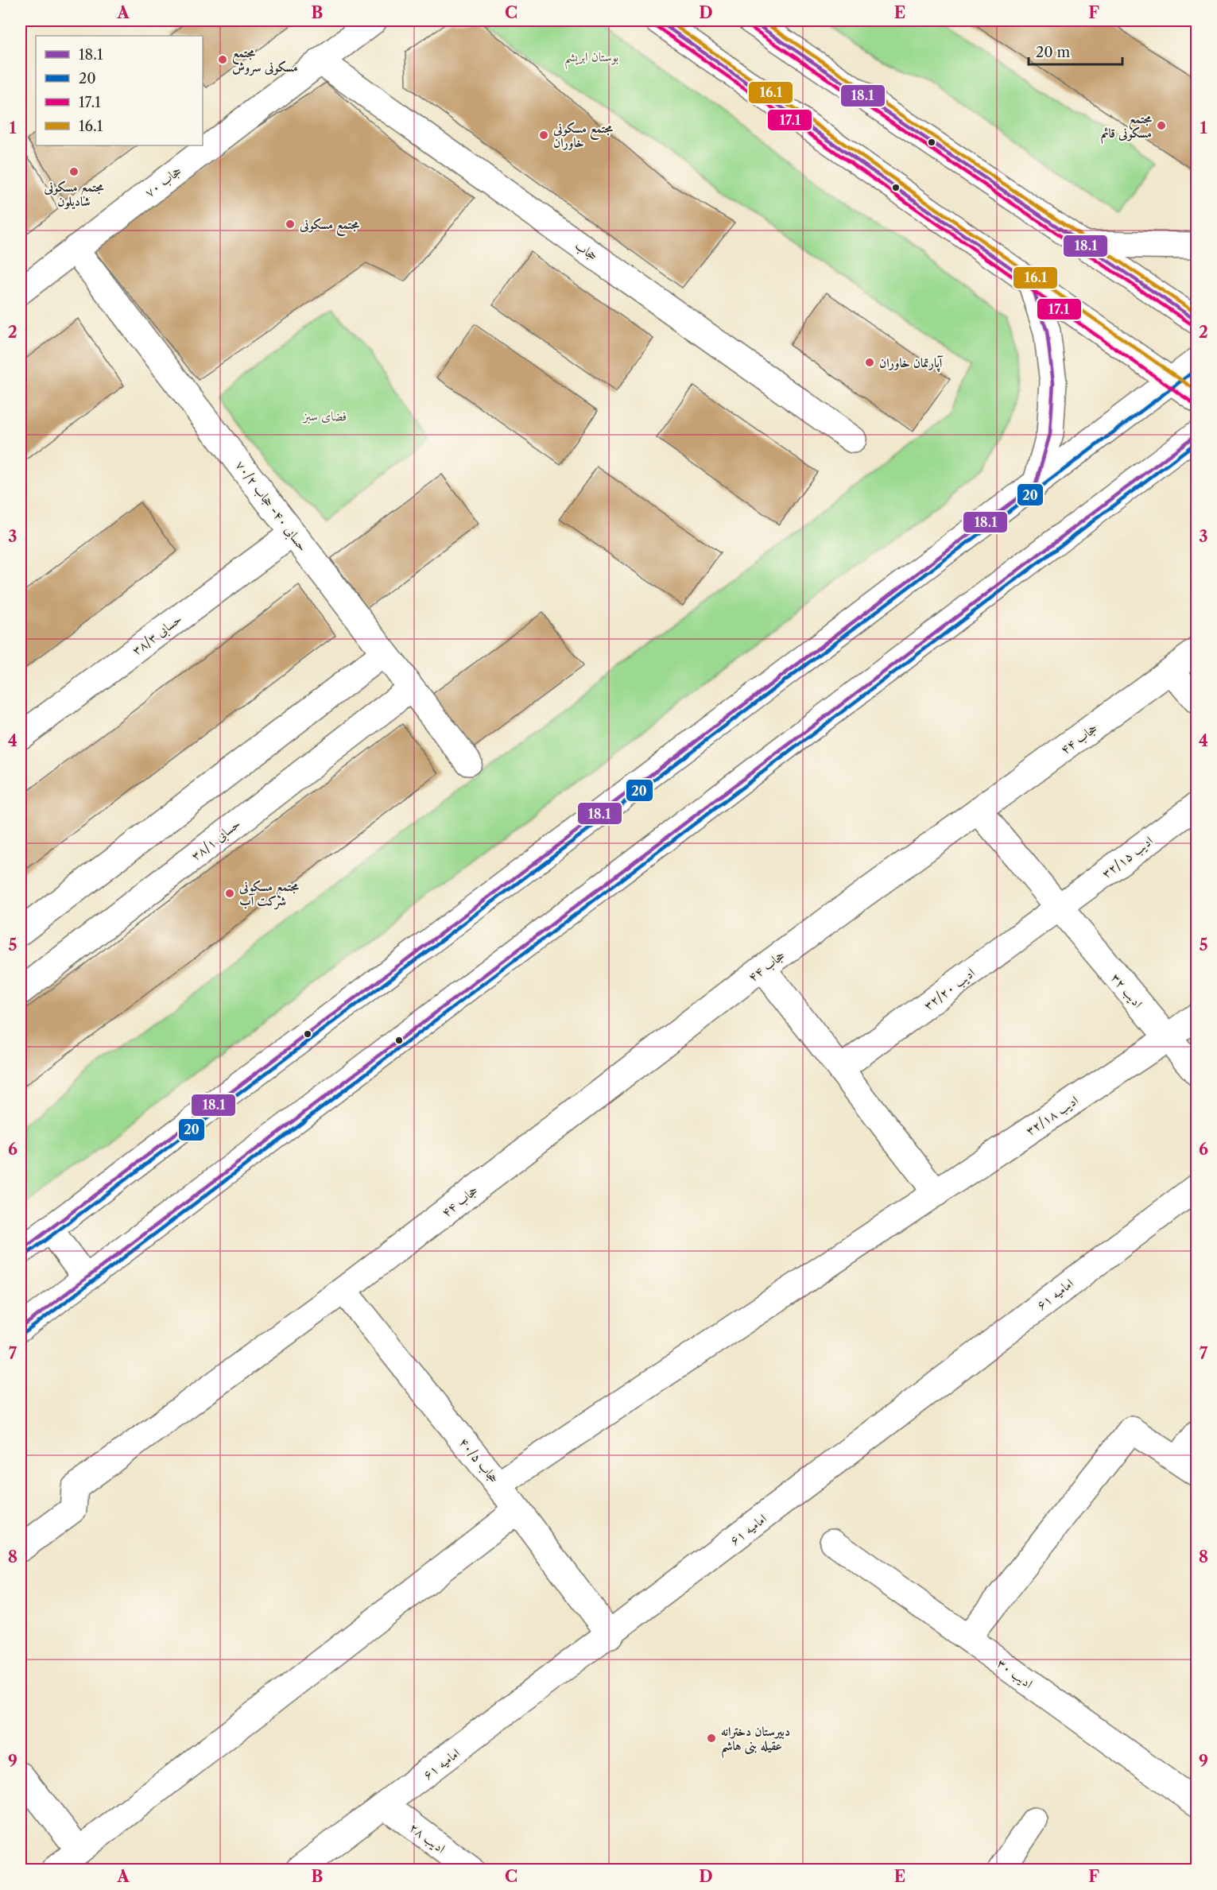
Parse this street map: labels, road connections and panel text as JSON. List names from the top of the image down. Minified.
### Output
{"streets":{"street":["حجاب ۷۰","حجاب","حسابی ۴۰- حجاب ۷۰/۲","حسابی ۳۸/۳","حجاب ۴۴","حسابی ۳۸/۱","ادیب ۳۲/۱۵","ادیب ۳۲/۲۰","ادیب ۳۲","ادیب ۳۲/۱۸","امامیه ۶۱","حجاب ۴۰/۵","ادیب ۳۰","ادیب ۲۸"]},"crossings":[["حجاب ۷۰","حجاب"],["حجاب ۷۰","حسابی ۴۰- حجاب ۷۰/۲"],["حسابی ۴۰- حجاب ۷۰/۲","حسابی ۳۸/۳"],["حسابی ۴۰- حجاب ۷۰/۲","حسابی ۳۸/۱"],["حجاب ۴۴","ادیب ۳۲"],["حجاب ۴۴","حجاب ۴۰/۵"],["ادیب ۳۲/۱۵","ادیب ۳۲/۲۰"],["ادیب ۳۲/۱۵","ادیب ۳۲"],["ادیب ۳۲/۲۰","ادیب ۳۲"],["ادیب ۳۲","ادیب ۳۲/۱۸"],["ادیب ۳۲/۱۸","حجاب ۴۰/۵"],["امامیه ۶۱","حجاب ۴۰/۵"],["امامیه ۶۱","ادیب ۲۸"]],"parks":["بوستان ابریشم","فضای سبز"],"places":["مجتمع مسکونی سروش","مجتمع مسکونی قائم","مجتمع مسکونی خاوران","مجتمع مسکونی شادیلون","مجتمع مسکونی","آپارتمان خاوران","مجتمع مسکونی شرکت آب","دبیرستان دخترانه عقیله بنی هاشم"],"lines":["transit line 18.1","transit line 16.1","transit line 17.1","transit line 20"],"legend":["18.1","20","17.1","16.1"],"scale_bar":"20 m","grid":{"columns":["A","B","C","D","E","F"],"rows":["1","2","3","4","5","6","7","8","9"]}}
